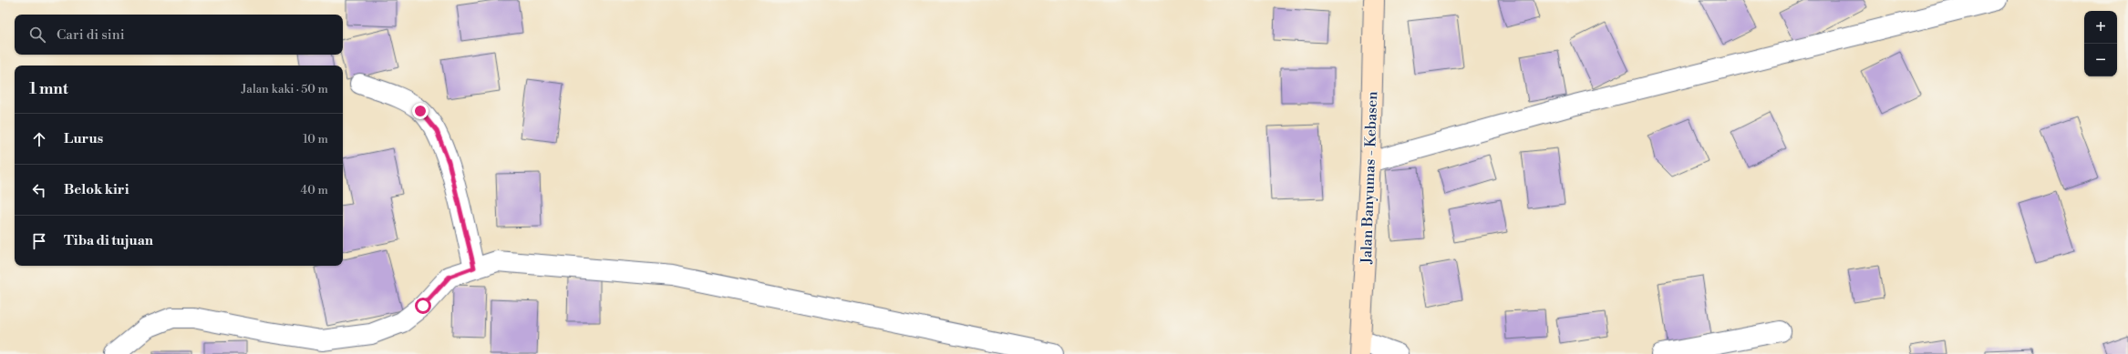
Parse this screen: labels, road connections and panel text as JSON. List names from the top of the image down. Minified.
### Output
{"streets":{"main road":["Jalan Banyumas - Kebasen"]},"page":{"map_buttons":["+","−"],"search":"Cari di sini","heading":["1 mnt","Jalan kaki · 50 m"],"list":[["Lurus","10 m"],["Belok kiri","40 m"],"Tiba di tujuan"]}}
